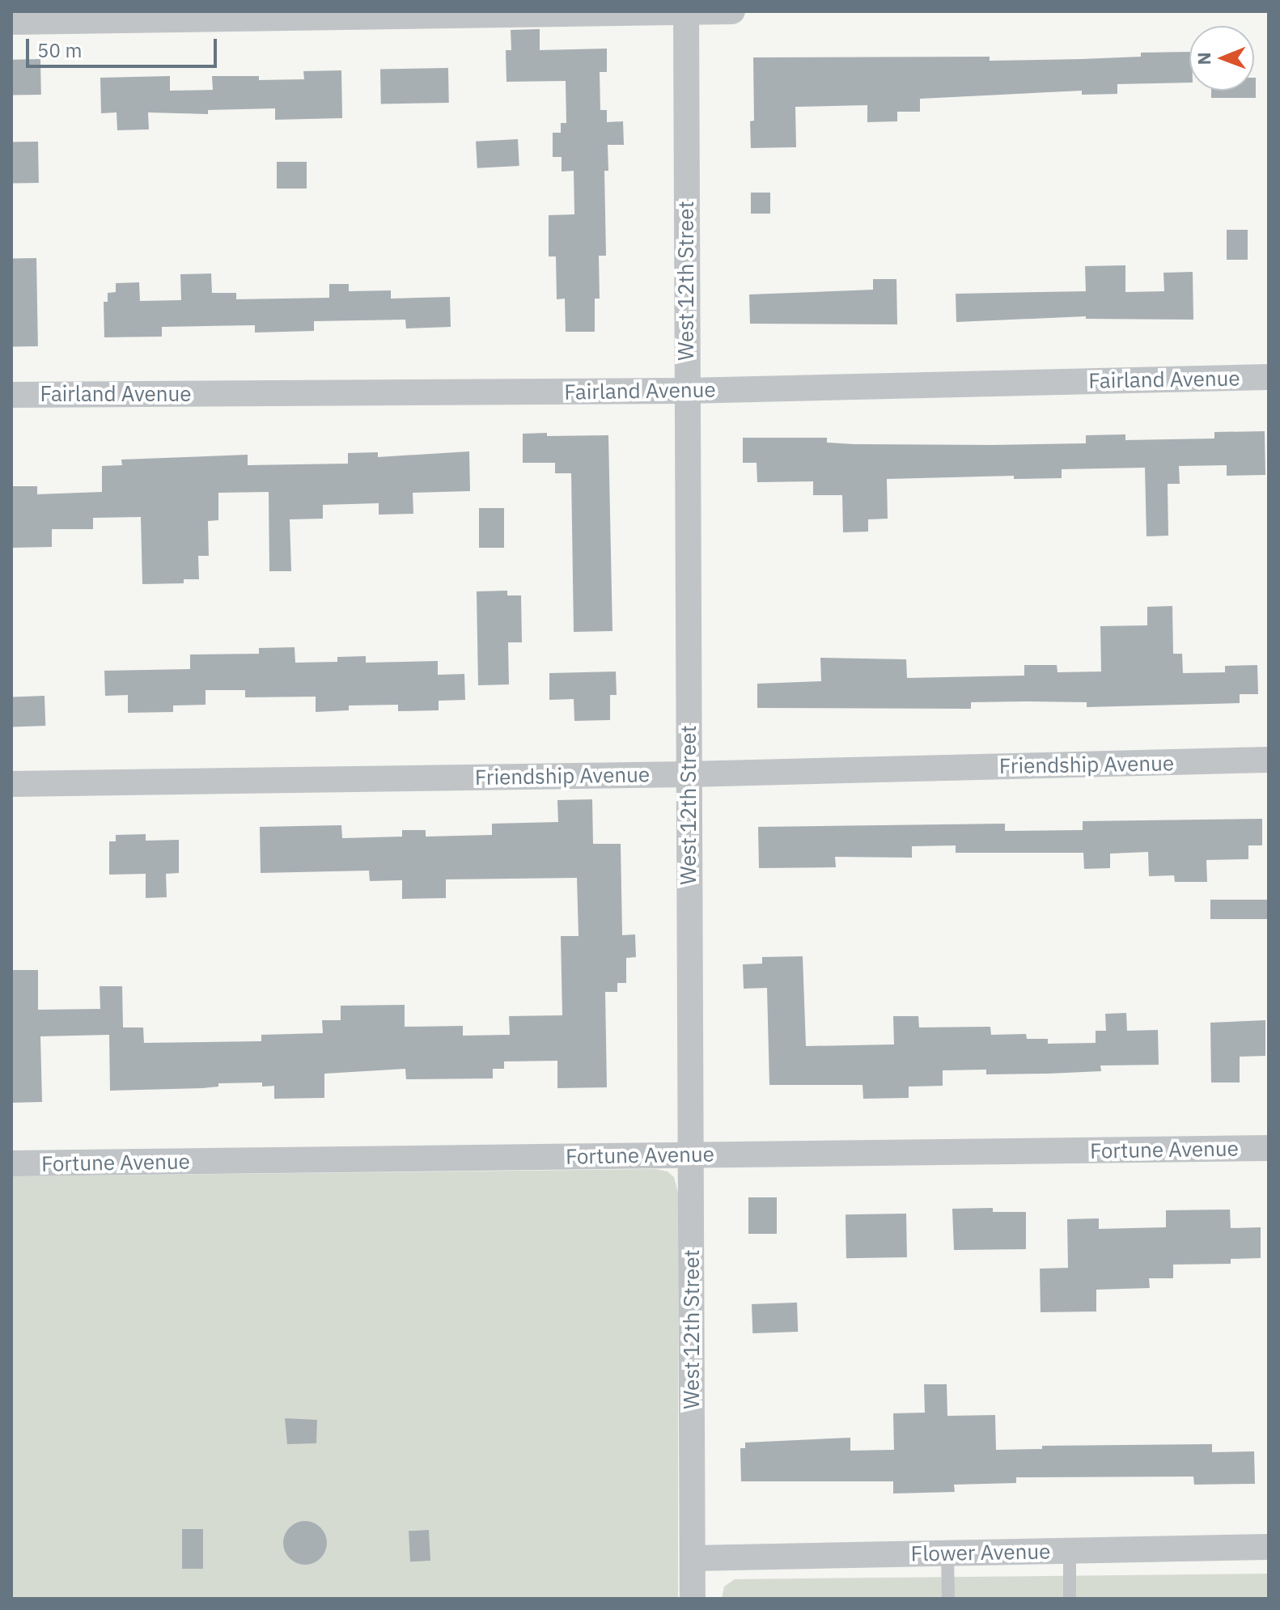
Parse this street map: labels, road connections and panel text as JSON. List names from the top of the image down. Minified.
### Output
{"streets":{"street":["West 12th Street","Fairland Avenue","Friendship Avenue","Fortune Avenue","Flower Avenue"]},"crossings":[["West 12th Street","Fairland Avenue"],["West 12th Street","Friendship Avenue"],["West 12th Street","Fortune Avenue"],["West 12th Street","Flower Avenue"]],"scale_bar":"50 m","north":"left"}
